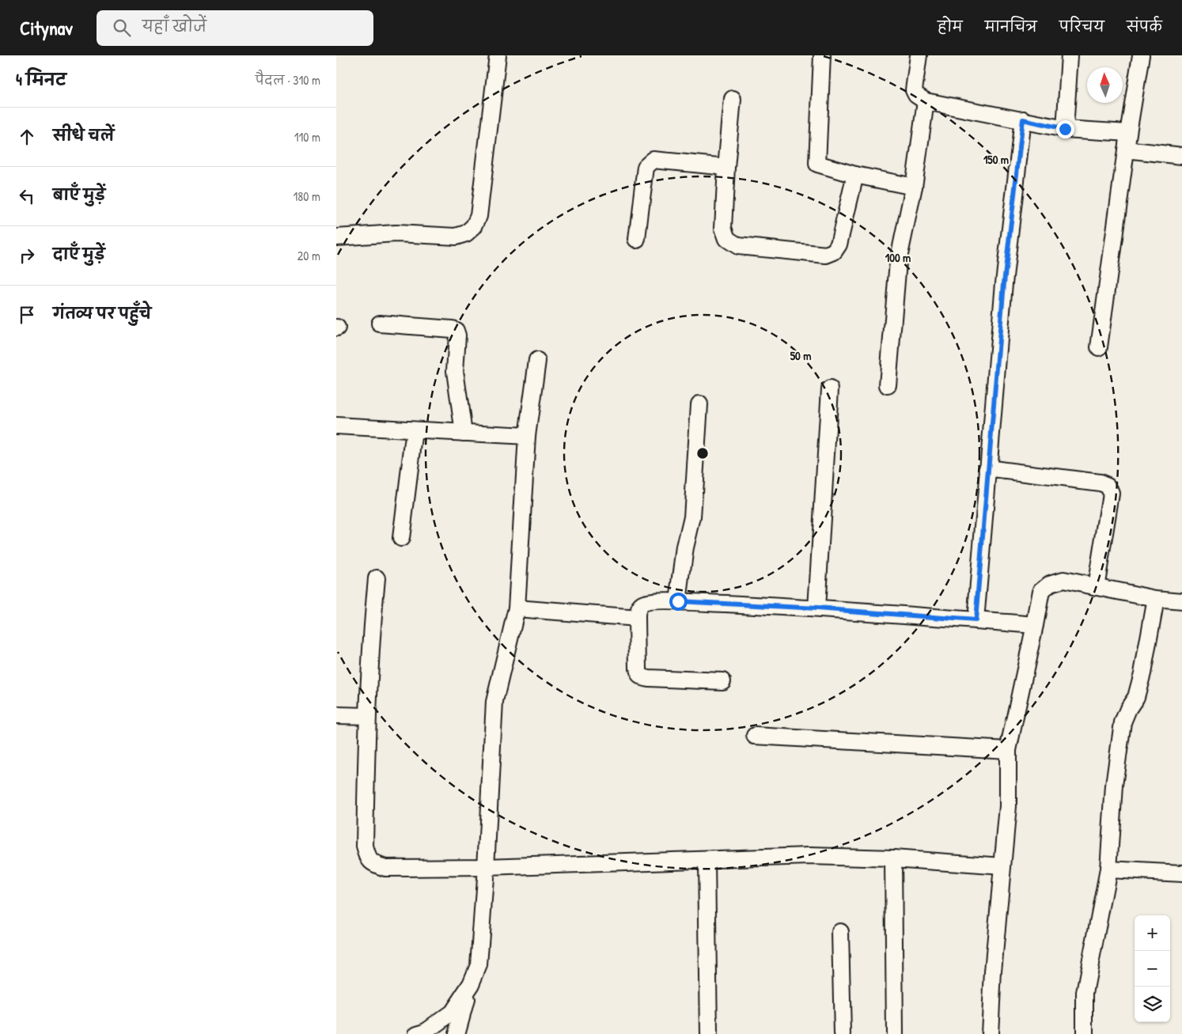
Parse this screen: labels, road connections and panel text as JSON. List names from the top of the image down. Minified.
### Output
{"north":"top","page":{"header":"Citynav","search":"यहाँ खोजें","nav":["होम","मानचित्र","परिचय","संपर्क"],"heading":["4 मिनट","पैदल · 310 m"],"list":[["सीधे चलें","110 m"],["बाएँ मुड़ें","180 m"],["दाएँ मुड़ें","20 m"],"गंतव्य पर पहुँचे"],"map_buttons":["+","−"]},"rings":["150 m","100 m","50 m"]}
